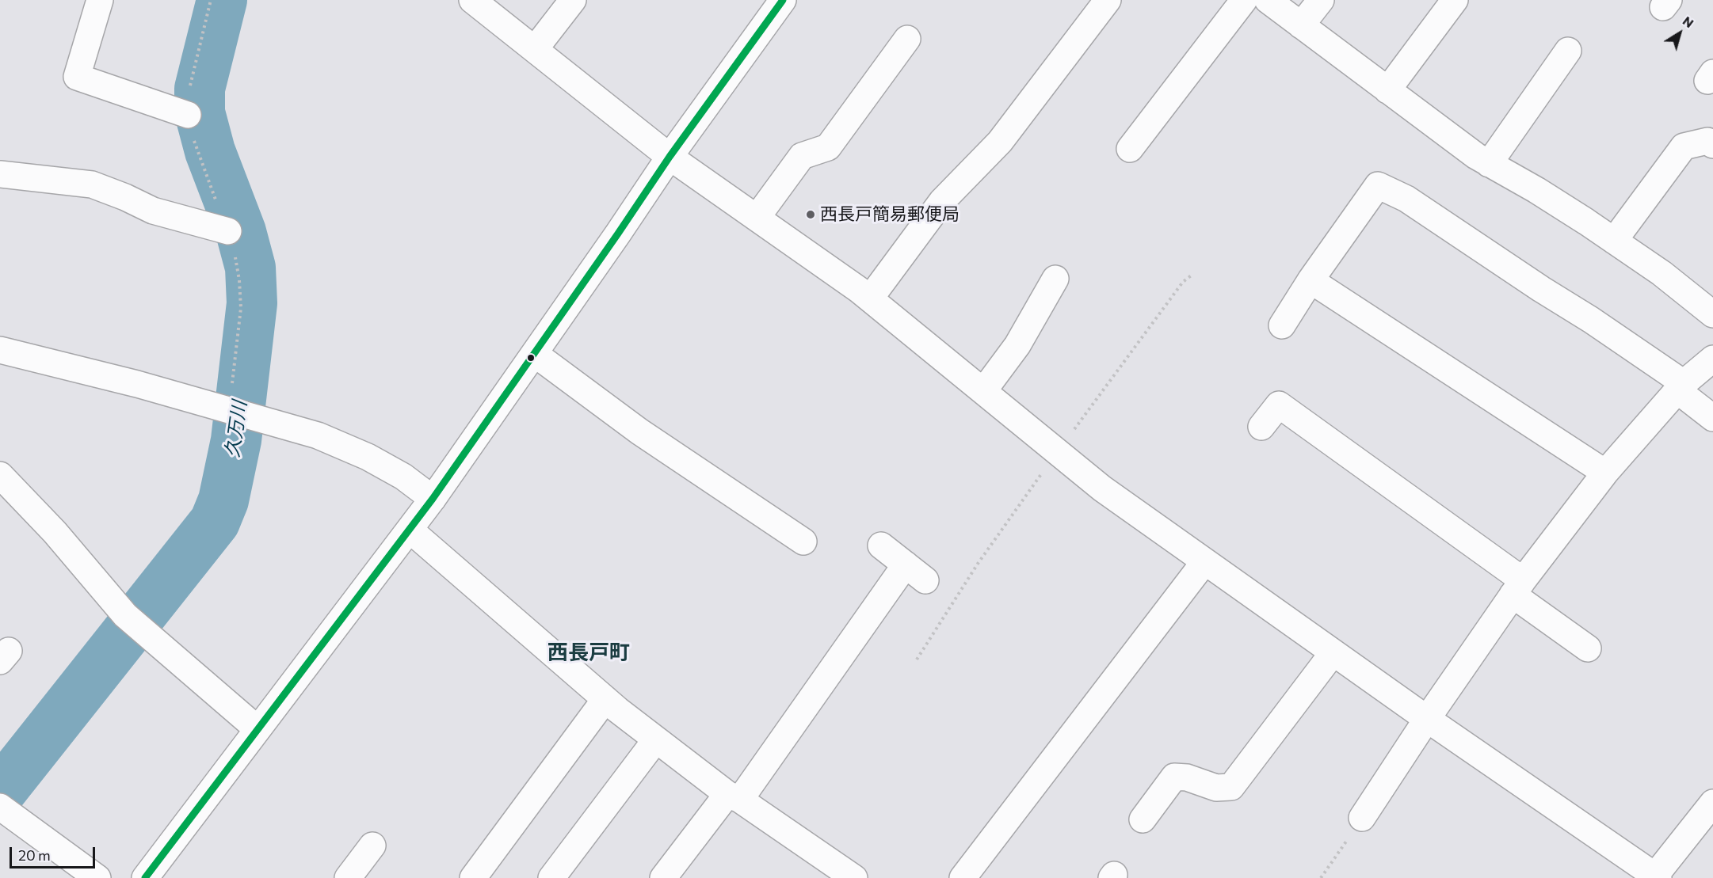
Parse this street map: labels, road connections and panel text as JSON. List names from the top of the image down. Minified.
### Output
{"districts":["西長戸町"],"water":["久万川"],"places":["西長戸簡易郵便局"],"scale_bar":"20 m","north":"top right"}
